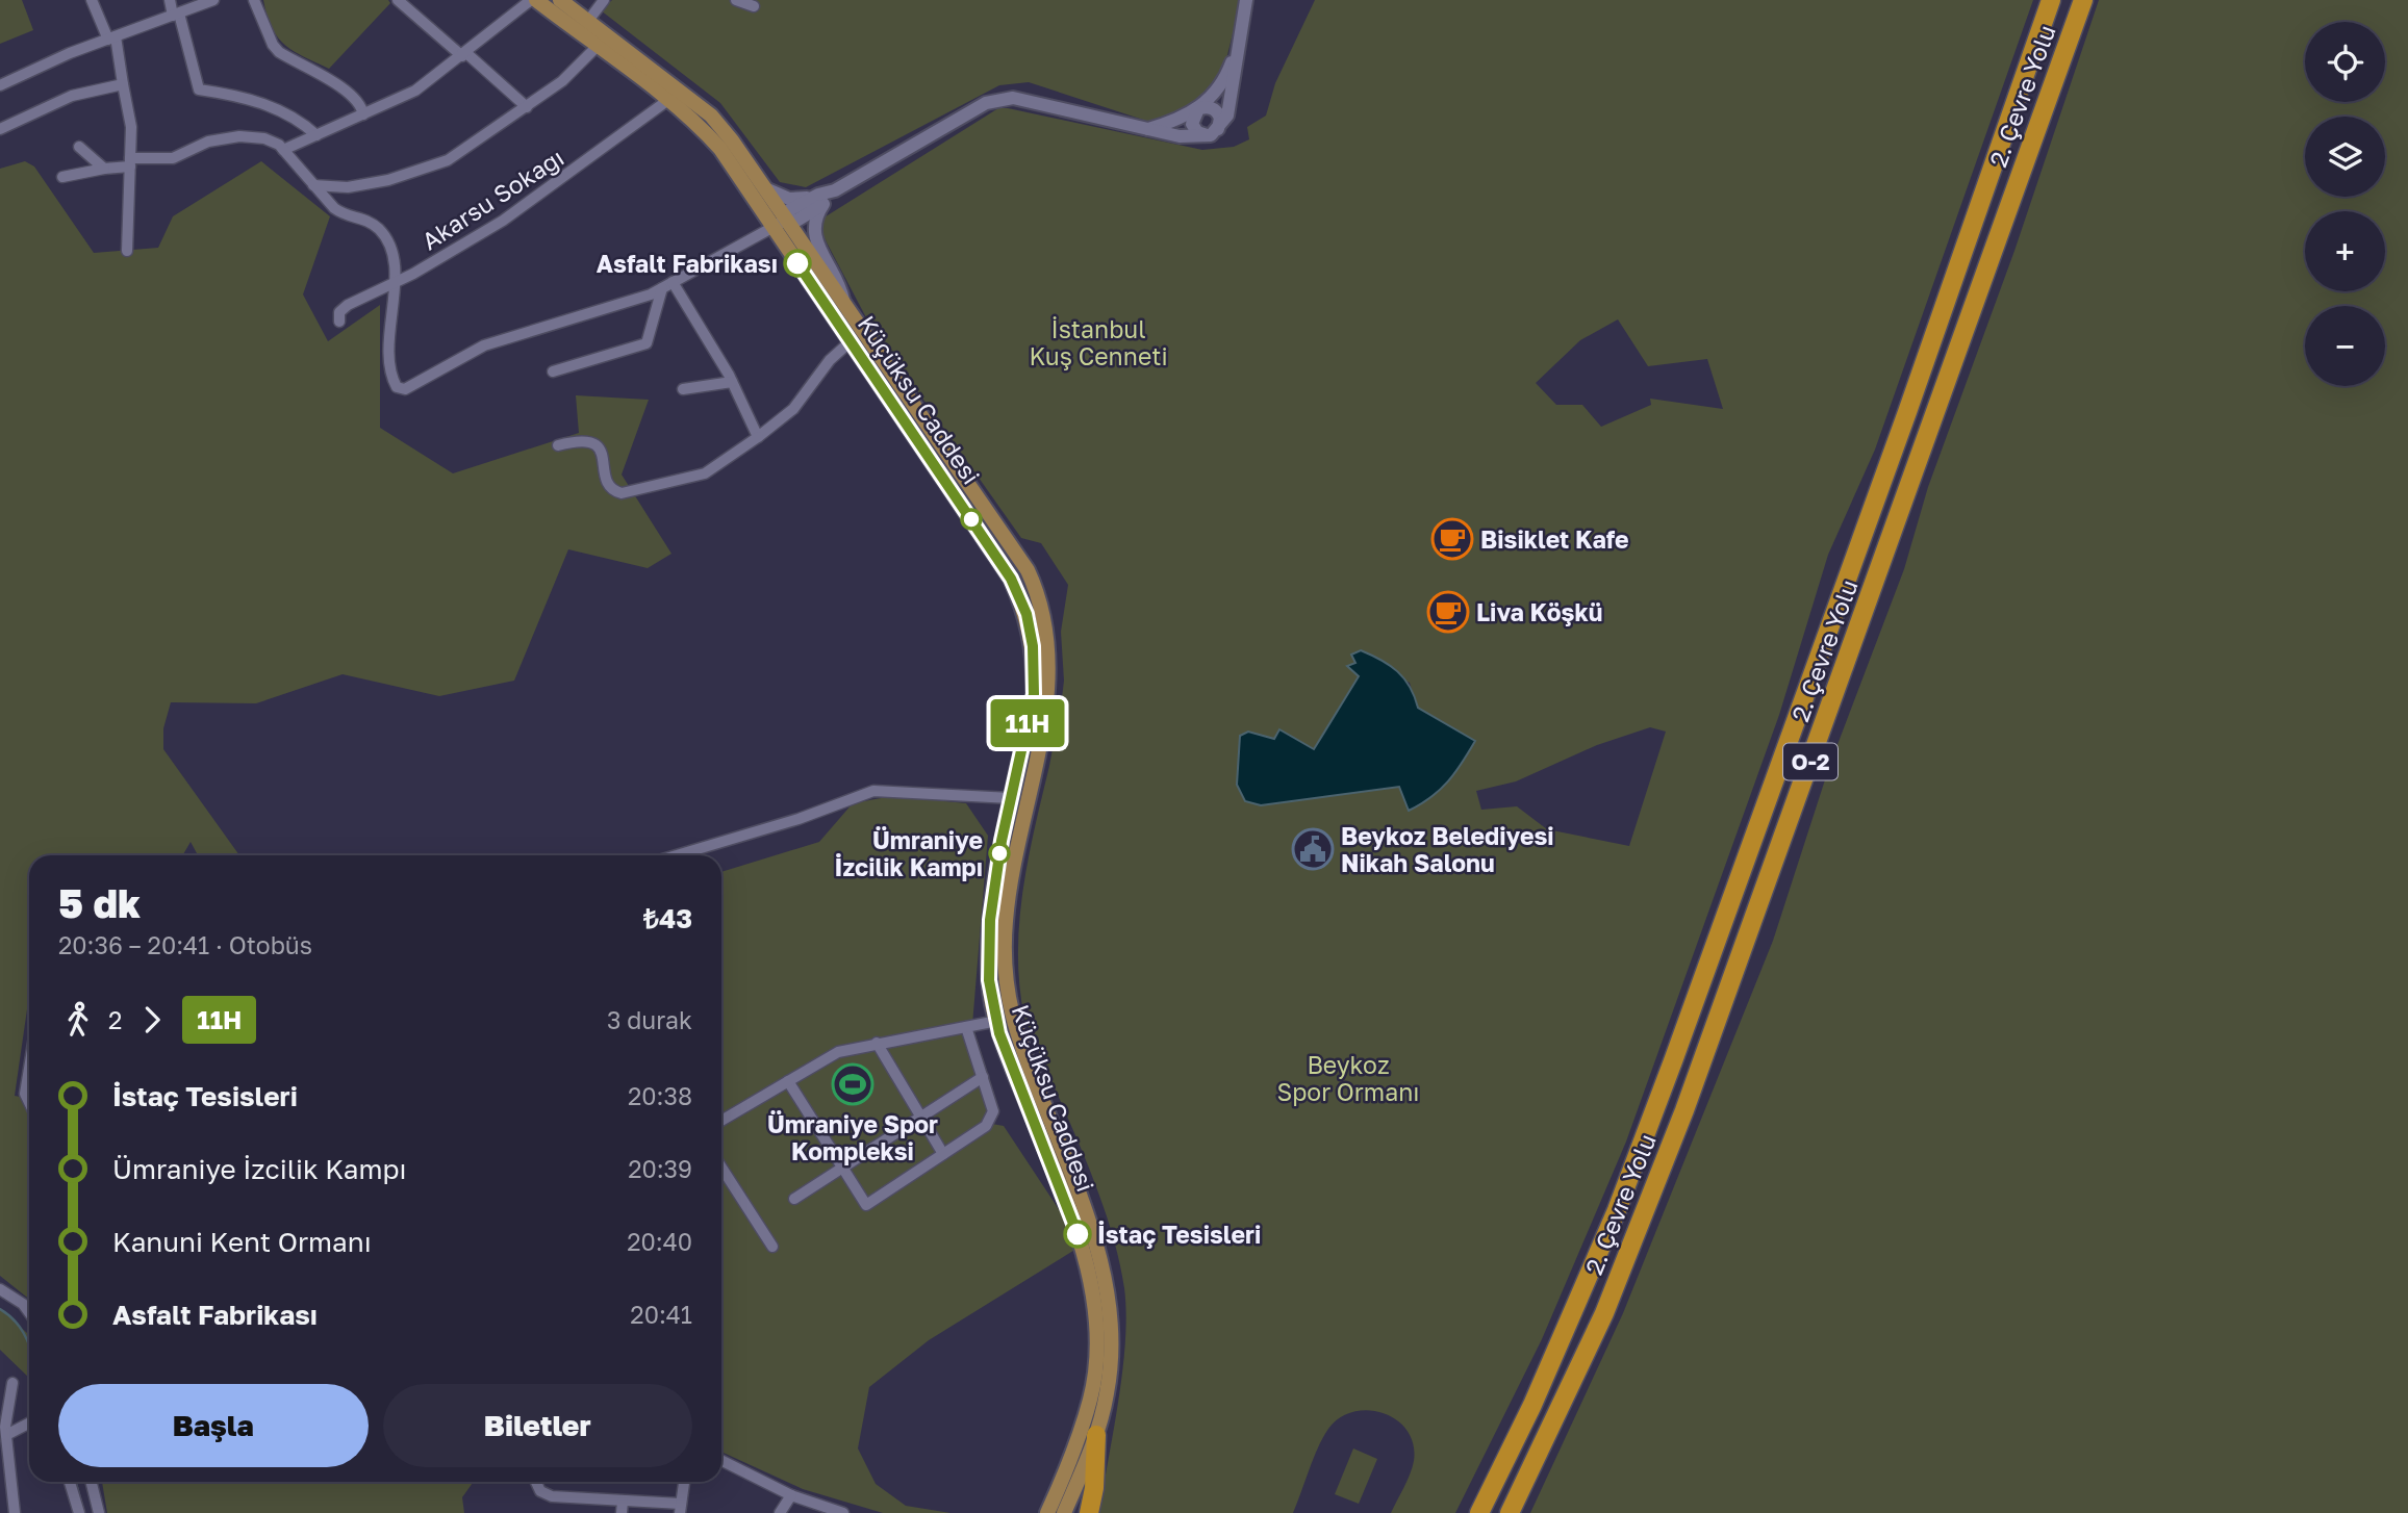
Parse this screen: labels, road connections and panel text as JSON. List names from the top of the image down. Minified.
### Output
{"streets":{"highway":["2. Çevre Yolu","O-2"],"main road":["Küçüksu Caddesi"],"street":["Akarsu Sokağı"]},"crossings":[["Akarsu Sokağı","Küçüksu Caddesi"]],"parks":["İstanbul Kuş Cenneti","Beykoz Spor Ormanı"],"places":{"other":["Asfalt Fabrikası","Ümraniye İzcilik Kampı","İstaç Tesisleri"],"cafe":["Bisiklet Kafe","Liva Köşkü"],"public building":["Beykoz Belediyesi Nikah Salonu"],"sports":["Ümraniye Spor Kompleksi"]},"lines":["bus line 11H"],"page":{"on_map":"11H","map_buttons":["+","−"],"heading":["5 dk","20:36 – 20:41 · Otobüs","₺43"],"legs":["2","11H","3 durak"],"list":[{"name":"İstaç Tesisleri","value":"20:38"},{"name":"Ümraniye İzcilik Kampı","value":"20:39"},{"name":"Kanuni Kent Ormanı","value":"20:40"},{"name":"Asfalt Fabrikası","value":"20:41"}],"buttons":["Başla","Biletler"]}}
